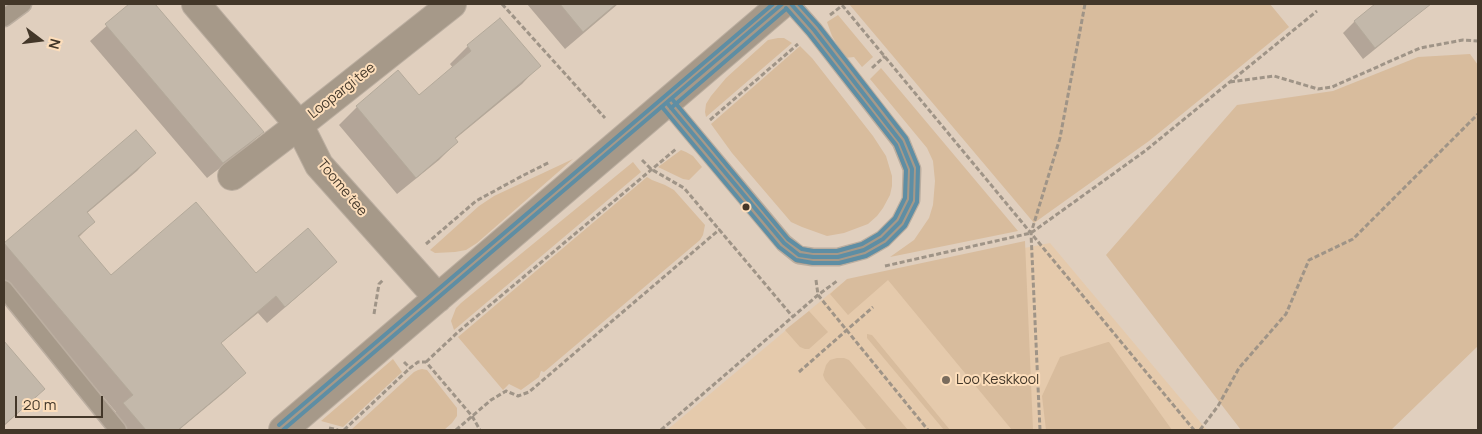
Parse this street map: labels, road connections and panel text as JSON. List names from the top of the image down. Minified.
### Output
{"streets":{"street":["Loopargi tee","Toome tee"]},"crossings":[["Loopargi tee","Toome tee"]],"places":["Loo Keskkool"],"scale_bar":"20 m","north":"right"}
